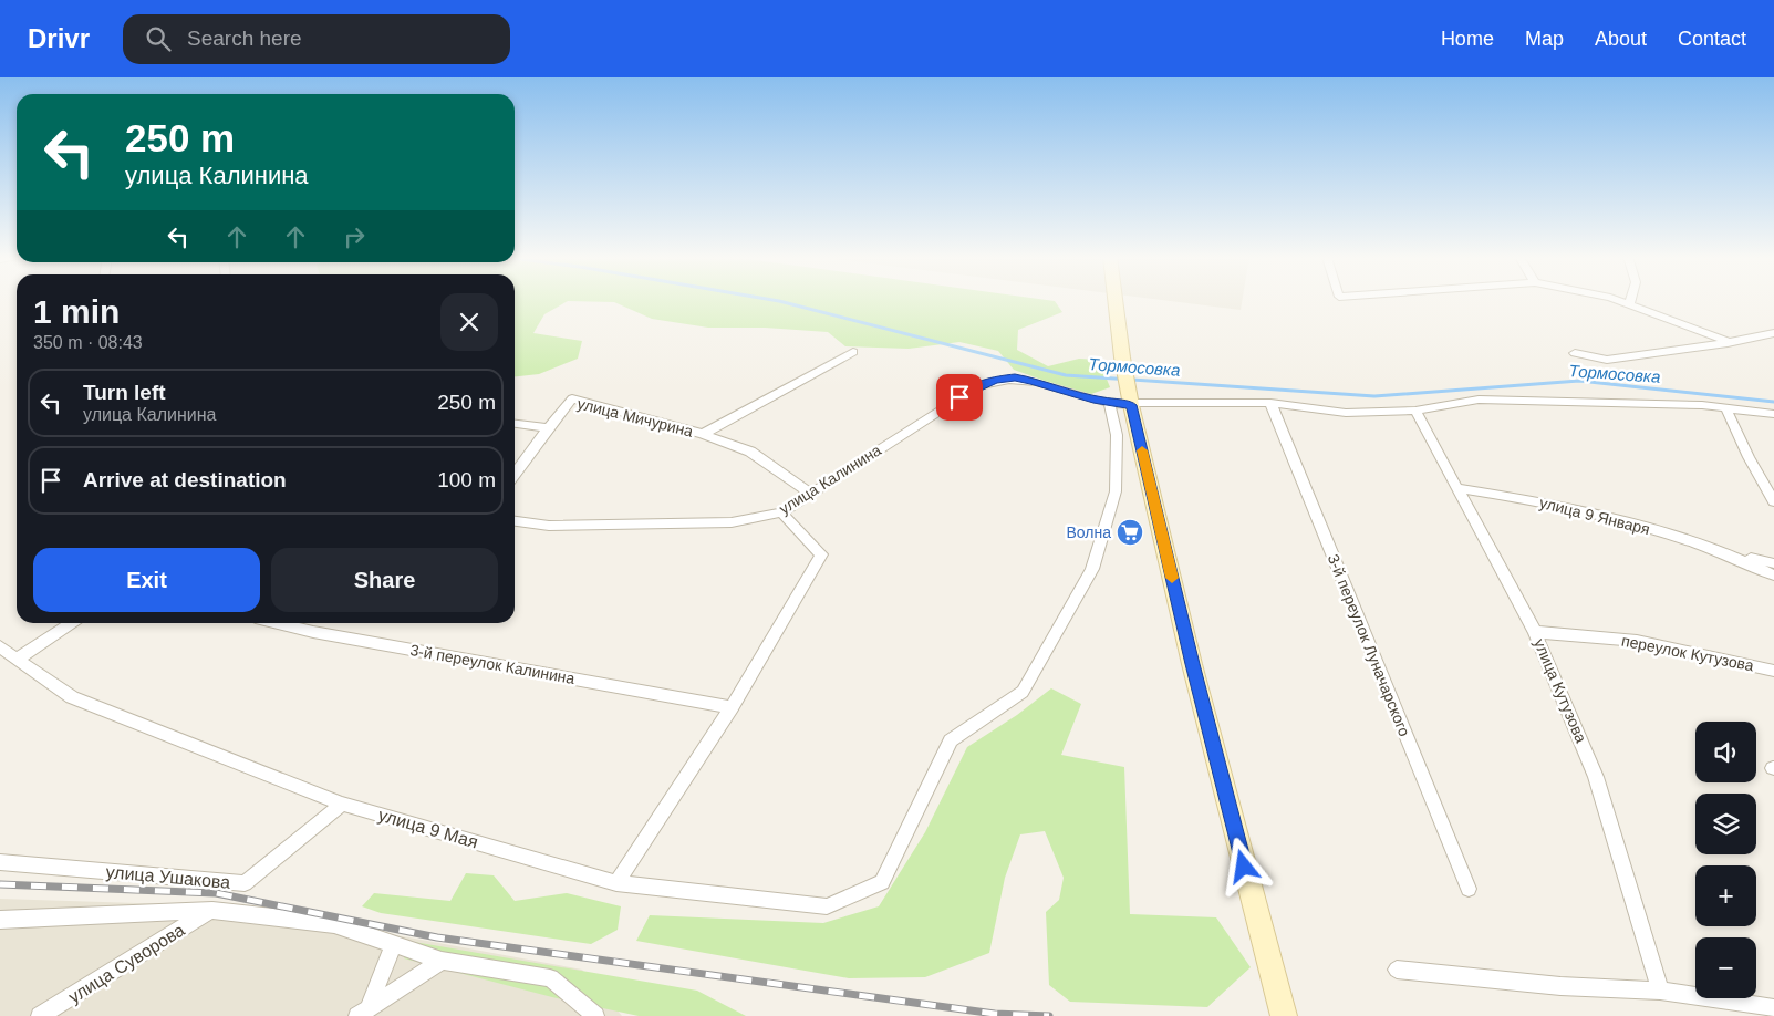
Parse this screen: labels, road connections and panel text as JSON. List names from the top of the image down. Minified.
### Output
{"streets":{"street":["улица Мичурина","улица Калинина","улица 9 Января","3-й переулок Луначарского","переулок Кутузова","3-й переулок Калинина","улица Кутузова","улица 9 Мая","улица Ушакова","улица Суворова"]},"crossings":[["улица Калинина","3-й переулок Луначарского"],["улица Калинина","улица Кутузова"],["улица Калинина","улица 9 Мая"],["улица 9 Января","улица Кутузова"],["переулок Кутузова","улица Кутузова"],["улица 9 Мая","улица Ушакова"]],"water":["Тормосовка"],"places":{"supermarket":["Волна"]},"page":{"header":"Drivr","search":"Search here","nav":["Home","Map","About","Contact"],"turn":["250 m","улица Калинина"],"heading":["1 min","350 m · 08:43"],"list":[{"name":"Turn left","note":"улица Калинина","value":"250 m"},{"name":"Arrive at destination","value":"100 m"}],"buttons":["Exit","Share"],"map_buttons":["+","−"]}}
